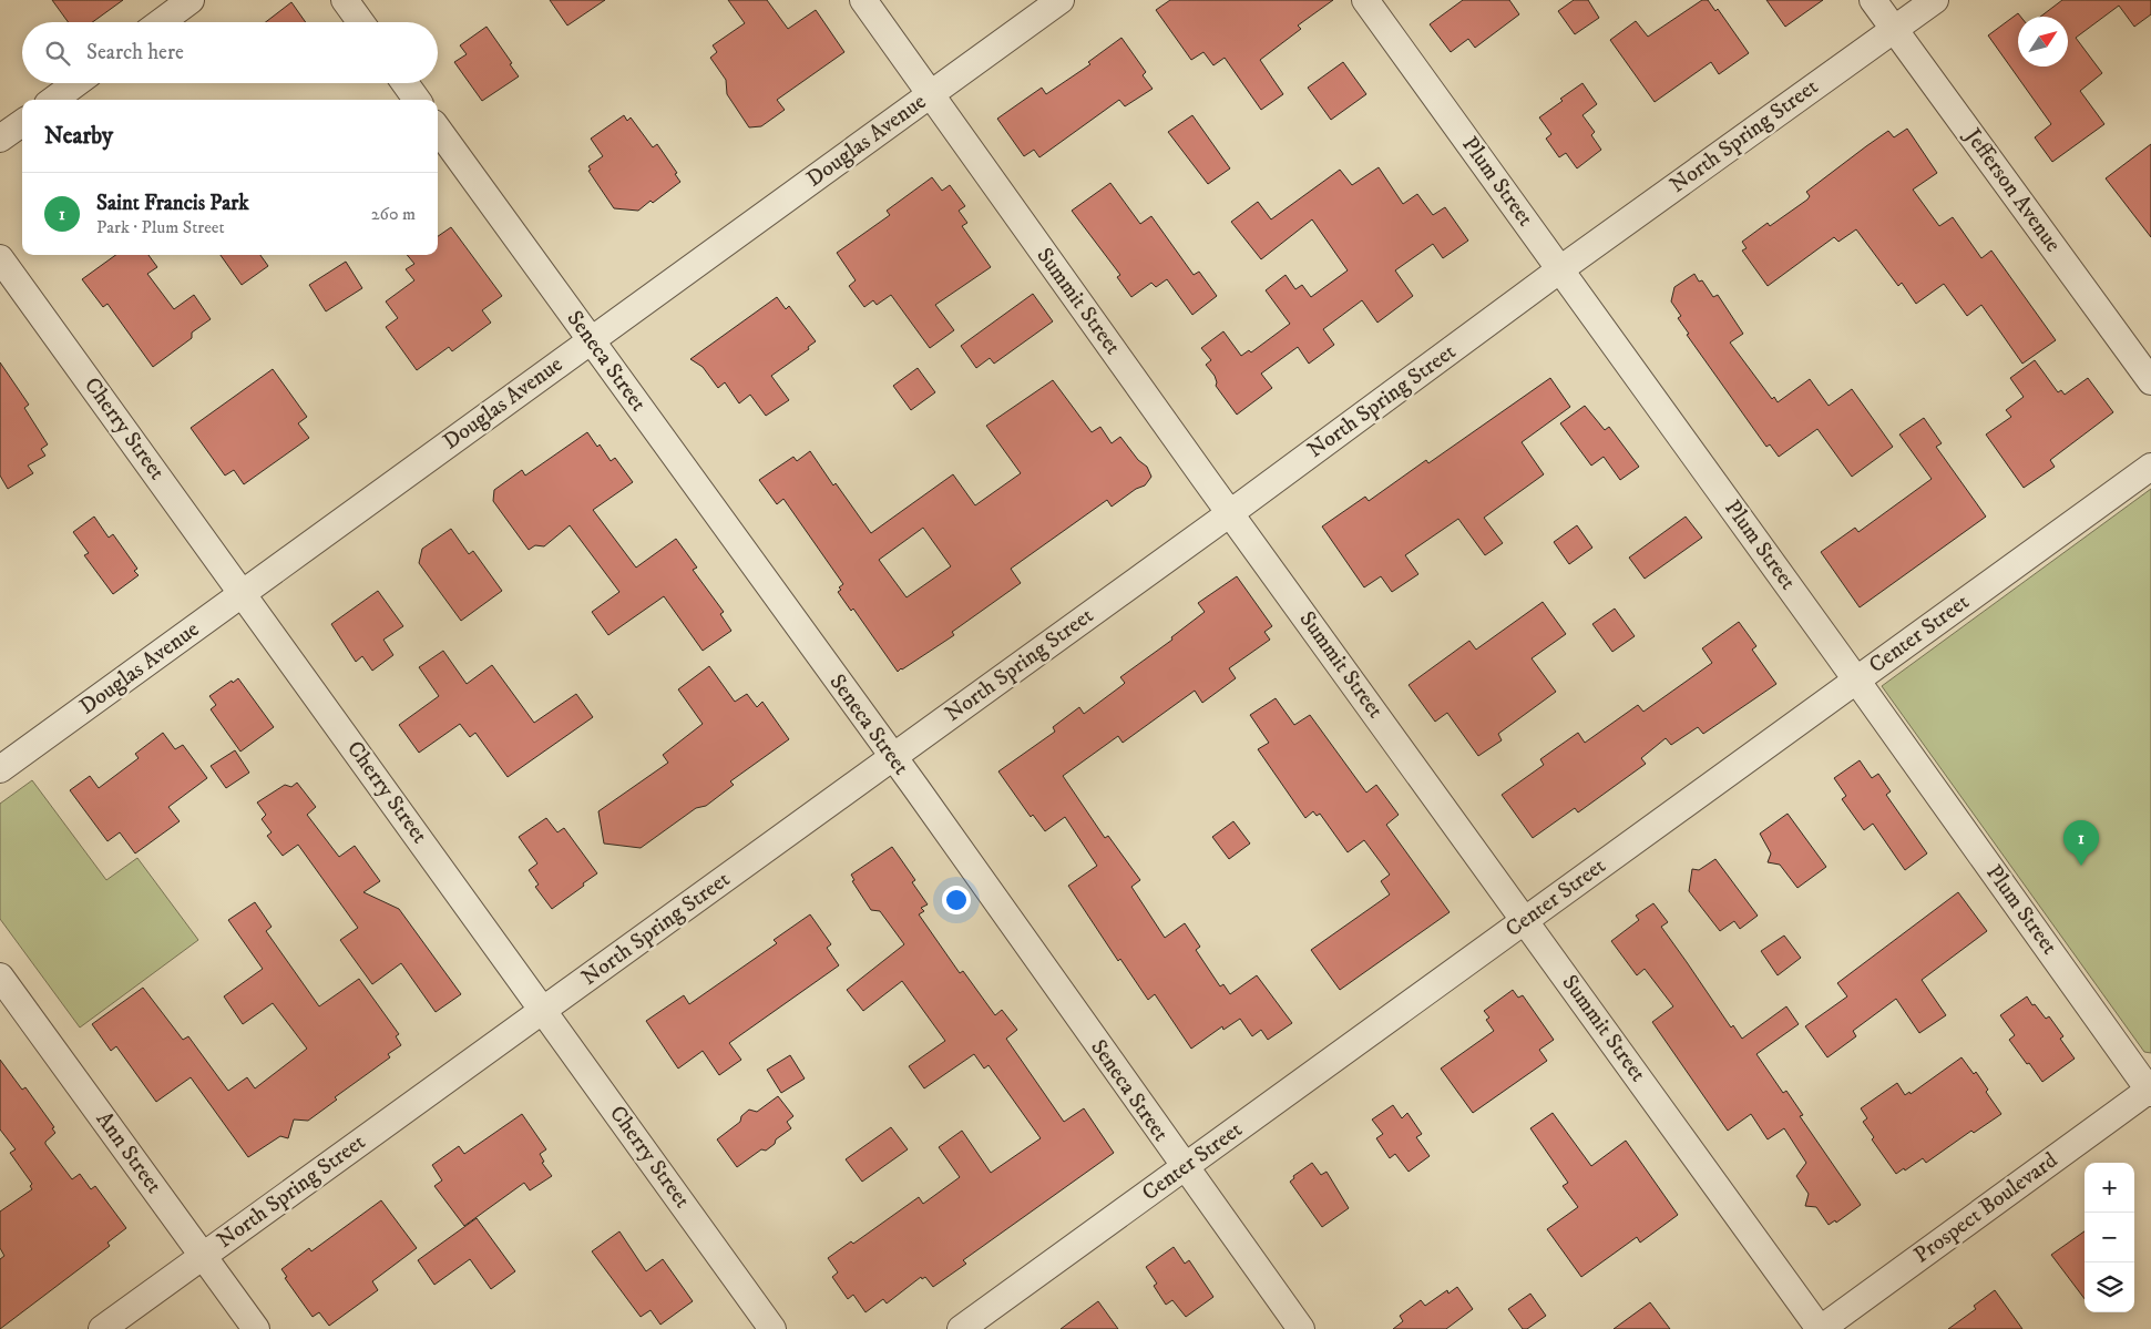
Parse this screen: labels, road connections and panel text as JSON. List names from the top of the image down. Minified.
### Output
{"streets":{"street":["North Spring Street","Douglas Avenue","Plum Street","Jefferson Avenue","Summit Street","Seneca Street","Cherry Street","Center Street","Ann Street","Prospect Boulevard"]},"crossings":[["North Spring Street","Plum Street"],["North Spring Street","Jefferson Avenue"],["North Spring Street","Summit Street"],["North Spring Street","Seneca Street"],["North Spring Street","Cherry Street"],["North Spring Street","Ann Street"],["Douglas Avenue","Summit Street"],["Douglas Avenue","Seneca Street"],["Douglas Avenue","Cherry Street"],["Plum Street","Center Street"],["Plum Street","Prospect Boulevard"],["Summit Street","Center Street"],["Summit Street","Prospect Boulevard"],["Seneca Street","Center Street"]],"north":"top right","page":{"search":"Search here","heading":"Nearby","list":[{"mark":"1","name":"Saint Francis Park","note":"Park · Plum Street","value":"260 m"}],"pins":"1","map_buttons":["+","−"]}}
